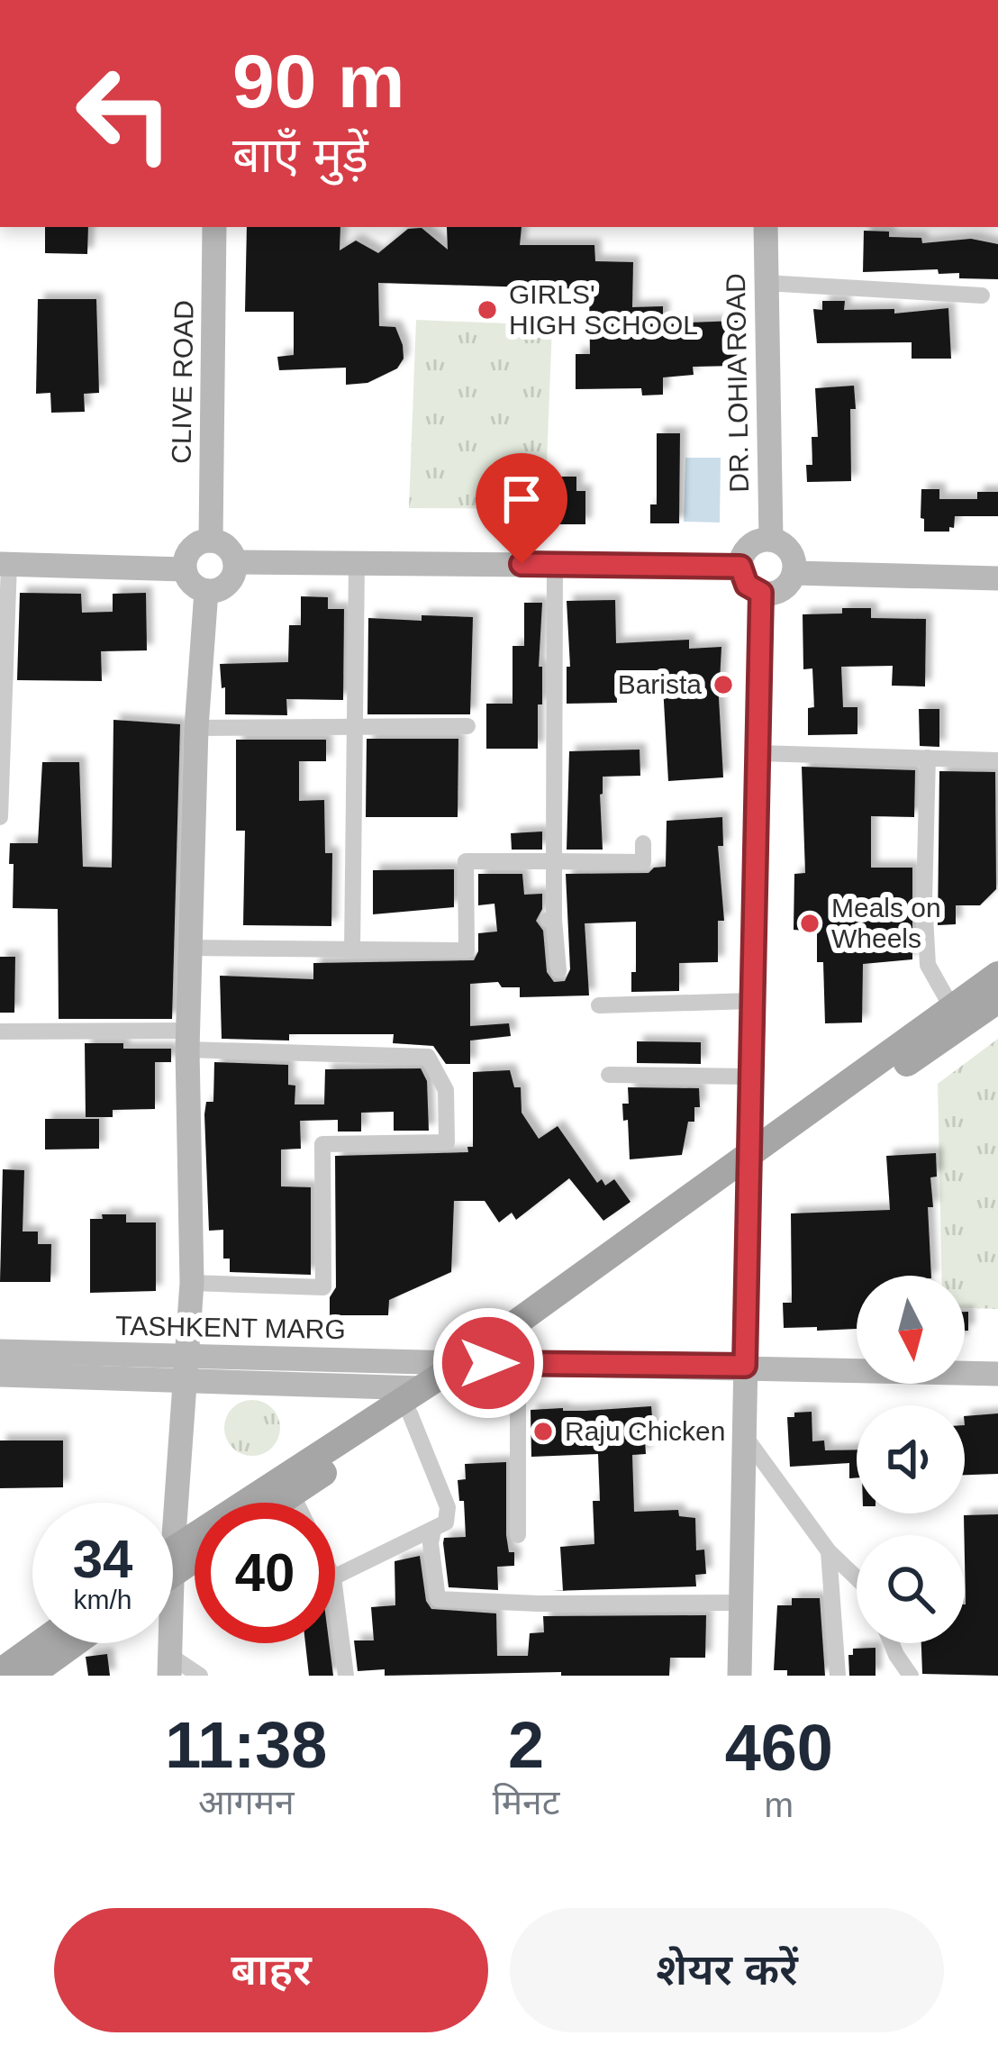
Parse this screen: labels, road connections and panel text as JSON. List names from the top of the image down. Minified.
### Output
{"streets":{"street":["CLIVE ROAD","DR. LOHIA ROAD","TASHKENT MARG"]},"places":["GIRLS' HIGH SCHOOL","Barista","Meals on Wheels","Raju Chicken"],"north":"bottom","page":{"turn":["90 m","बाएँ मुड़ें"],"speed":"34 km/h","limit":"40","eta":["11:38","आगमन","2","मिनट","460","m"],"buttons":["बाहर","शेयर करें"]}}
